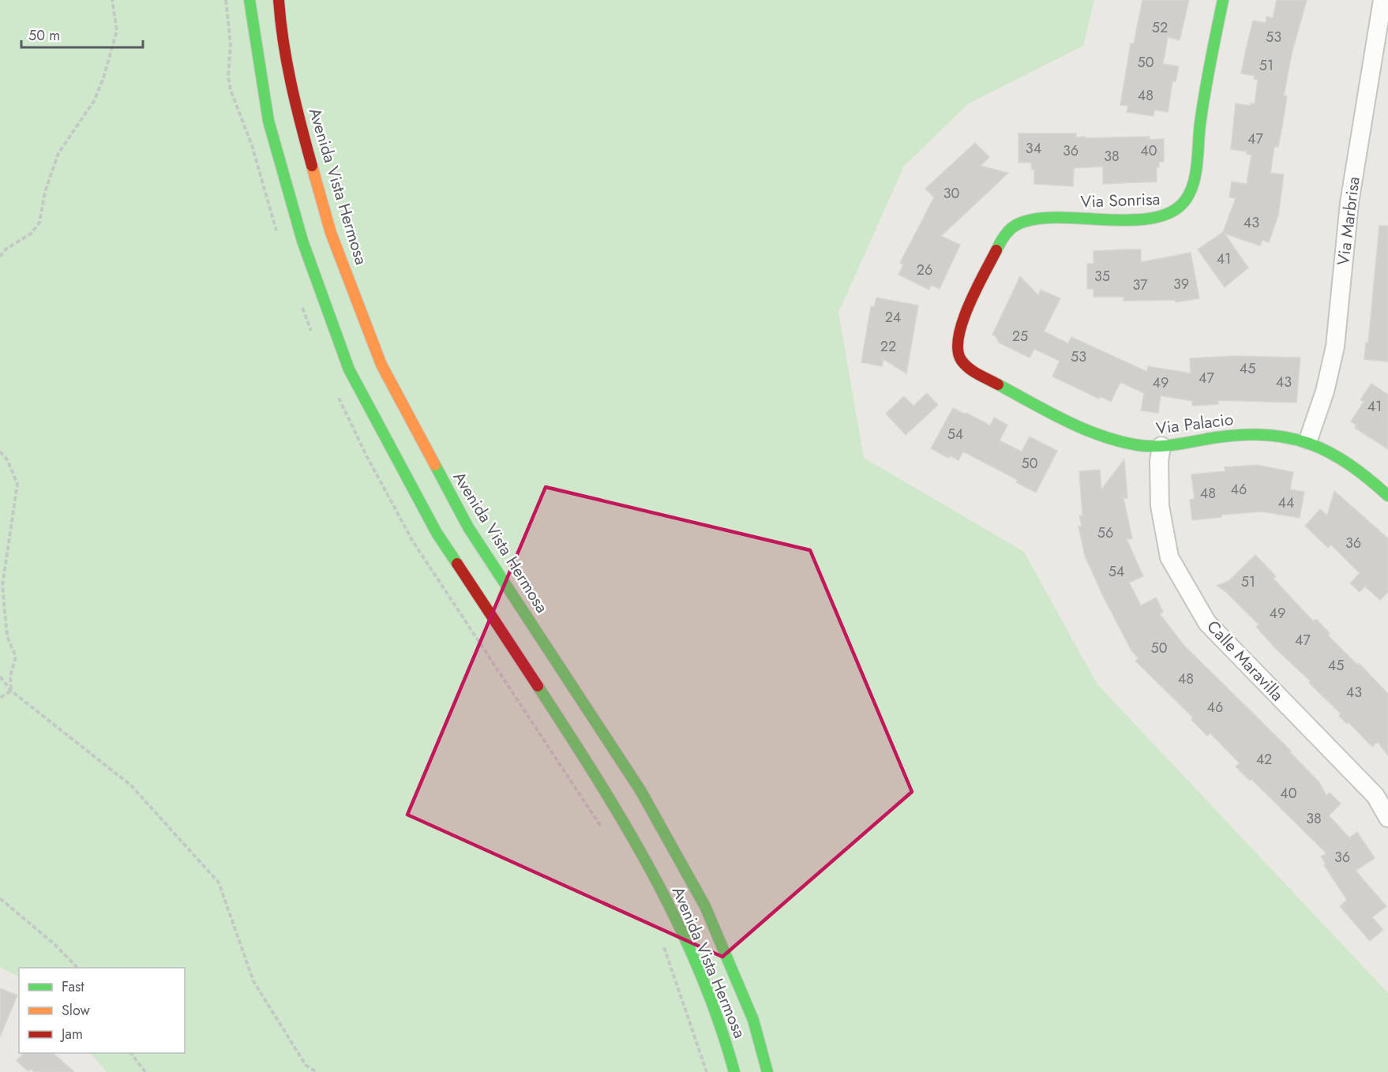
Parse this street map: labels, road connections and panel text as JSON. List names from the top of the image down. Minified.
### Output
{"streets":{"main road":["Avenida Vista Hermosa","Via Sonrisa","Via Palacio"],"street":["Via Marbrisa","Calle Maravilla"]},"crossings":[["Via Sonrisa","Via Palacio"],["Via Marbrisa","Via Palacio"],["Via Palacio","Calle Maravilla"]],"house_numbers":["52","53","50","51","48","47","34","36","40","38","30","43","41","26","35","39","37","24","25","22","53","45","47","43","49","41","54","50","46","48","44","56","36","54","51","49","47","50","45","48","43","46","42","40","38","36"],"legend":["Fast","Slow","Jam"],"scale_bar":"50 m"}
